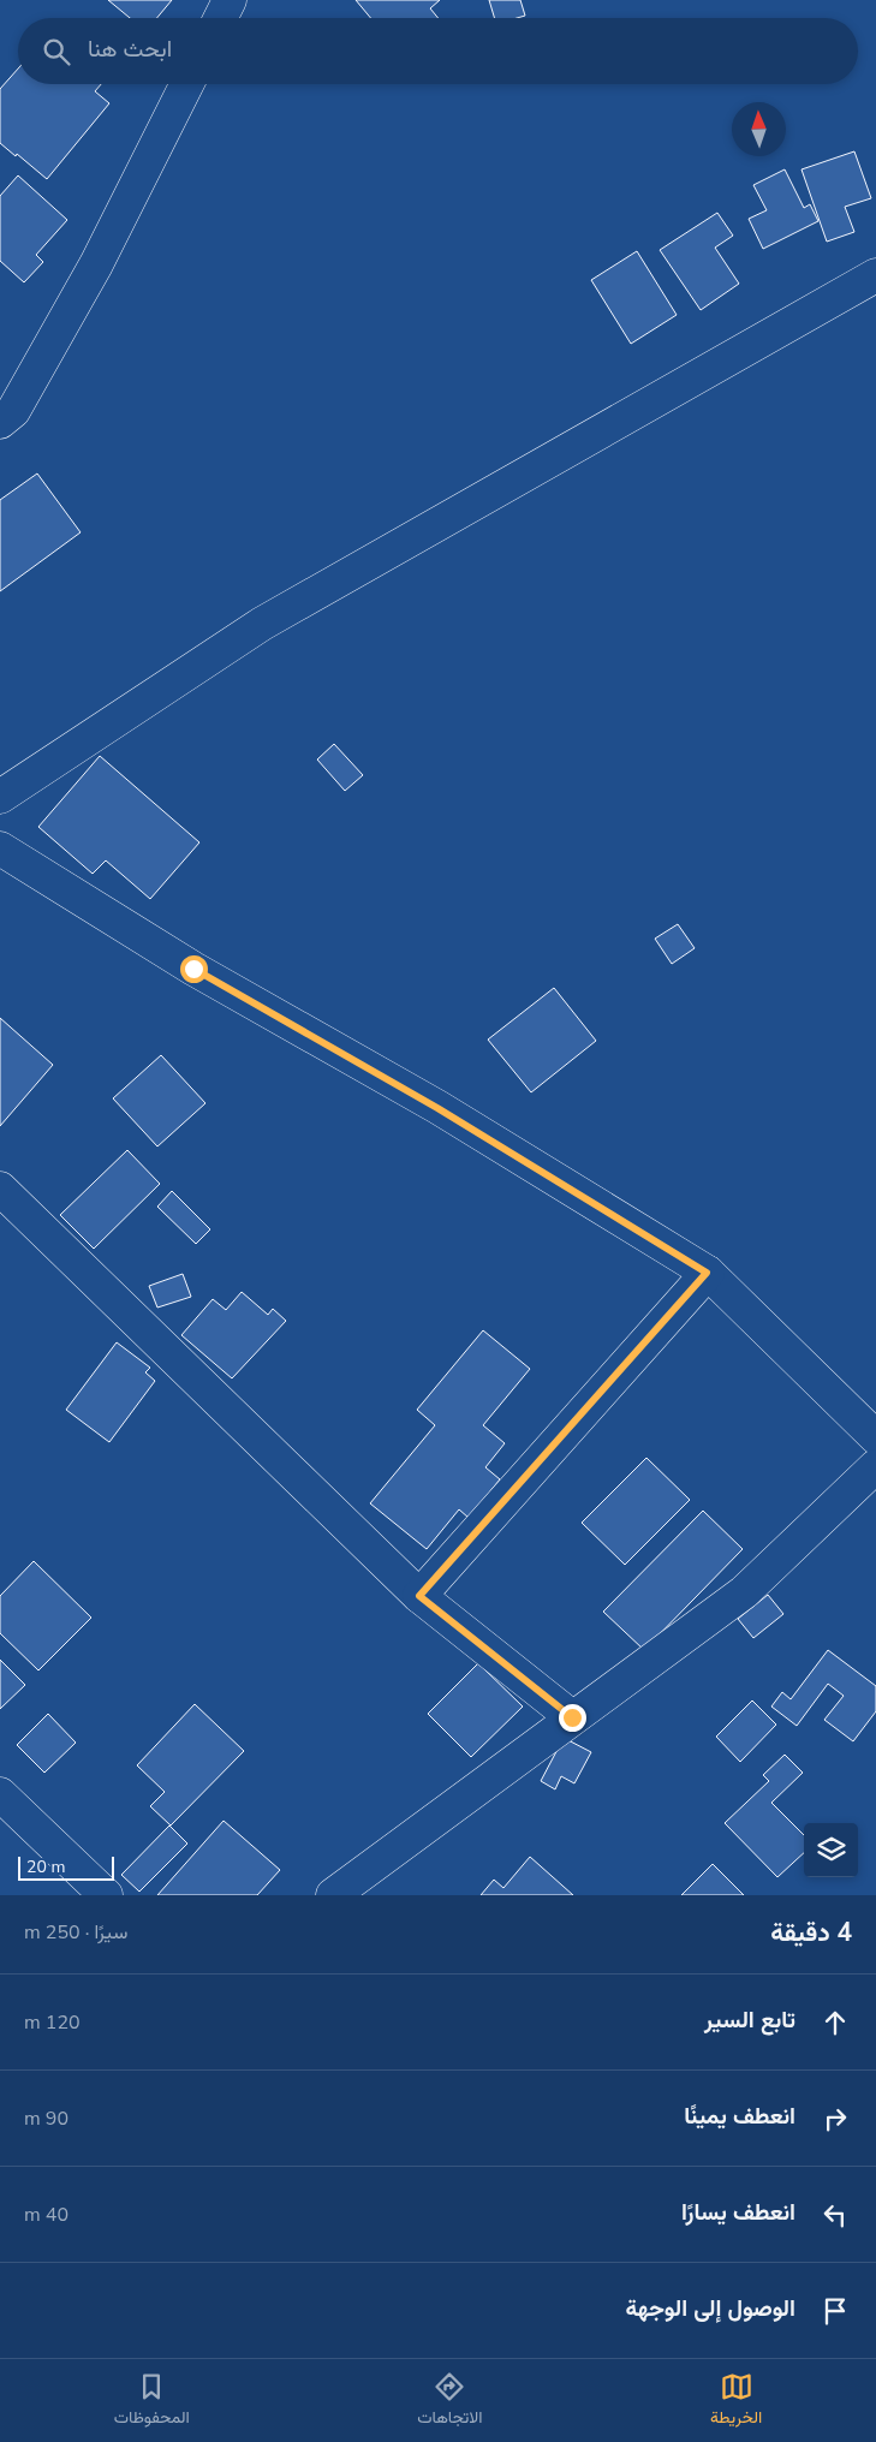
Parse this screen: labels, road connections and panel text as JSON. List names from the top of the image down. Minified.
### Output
{"scale_bar":"20 m","north":"top","page":{"search":"ابحث هنا","scale":"20 m","heading":["4 دقيقة","سيرًا · 250 m"],"list":[["تابع السير","120 m"],["انعطف يمينًا","90 m"],["انعطف يسارًا","40 m"],"الوصول إلى الوجهة"],"nav":["الخريطة","الاتجاهات","المحفوظات"]}}
